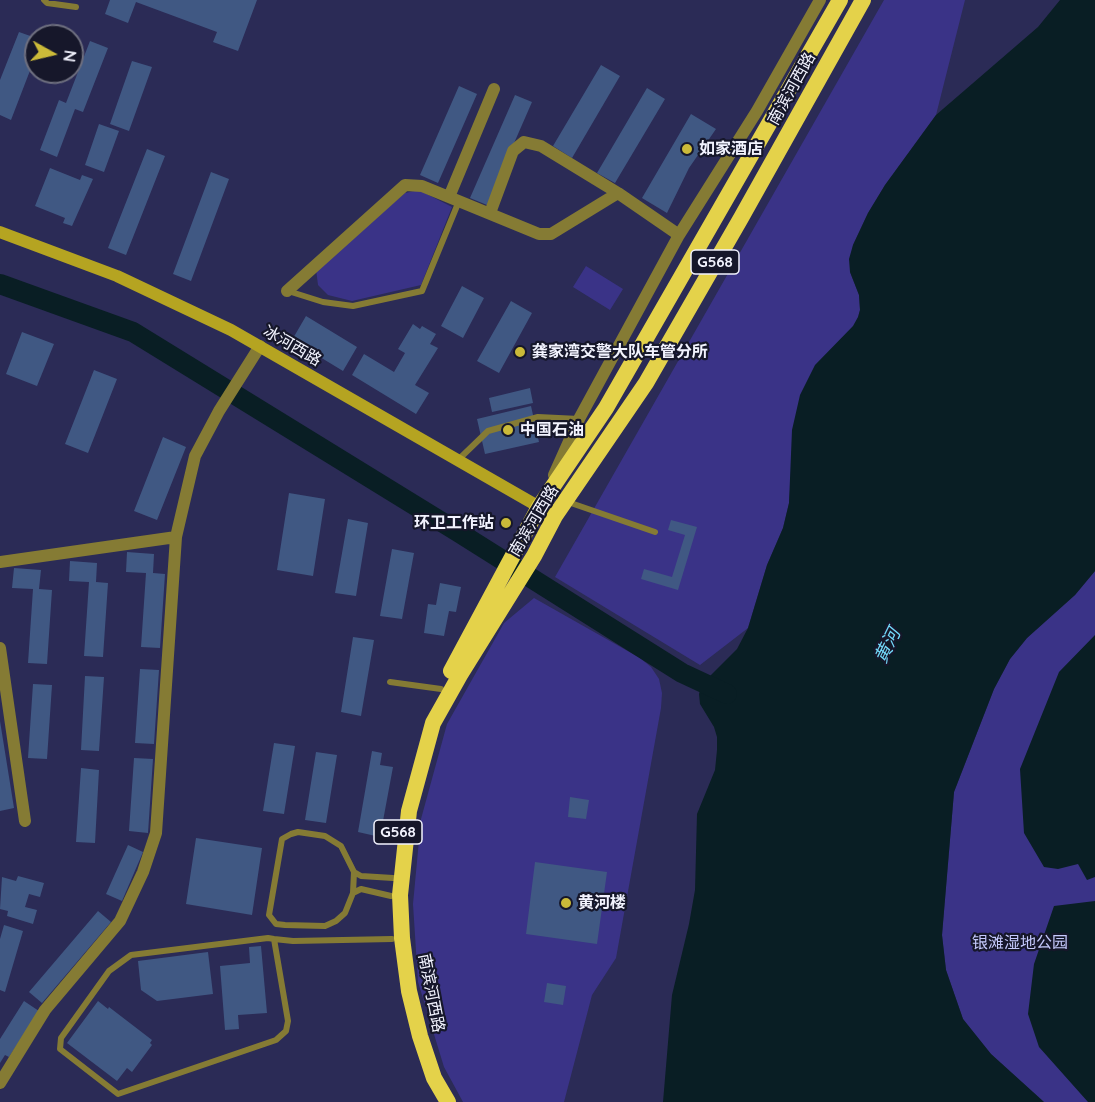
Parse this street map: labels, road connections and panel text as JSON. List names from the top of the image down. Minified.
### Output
{"streets":{"highway":["南滨河西路","G568"],"main road":["冰河西路"]},"crossings":[["南滨河西路","冰河西路"]],"water":["黄河"],"parks":["银滩湿地公园"],"places":["如家酒店","龚家湾交警大队车管分所","中国石油","环卫工作站","黄河楼"],"north":"right"}
